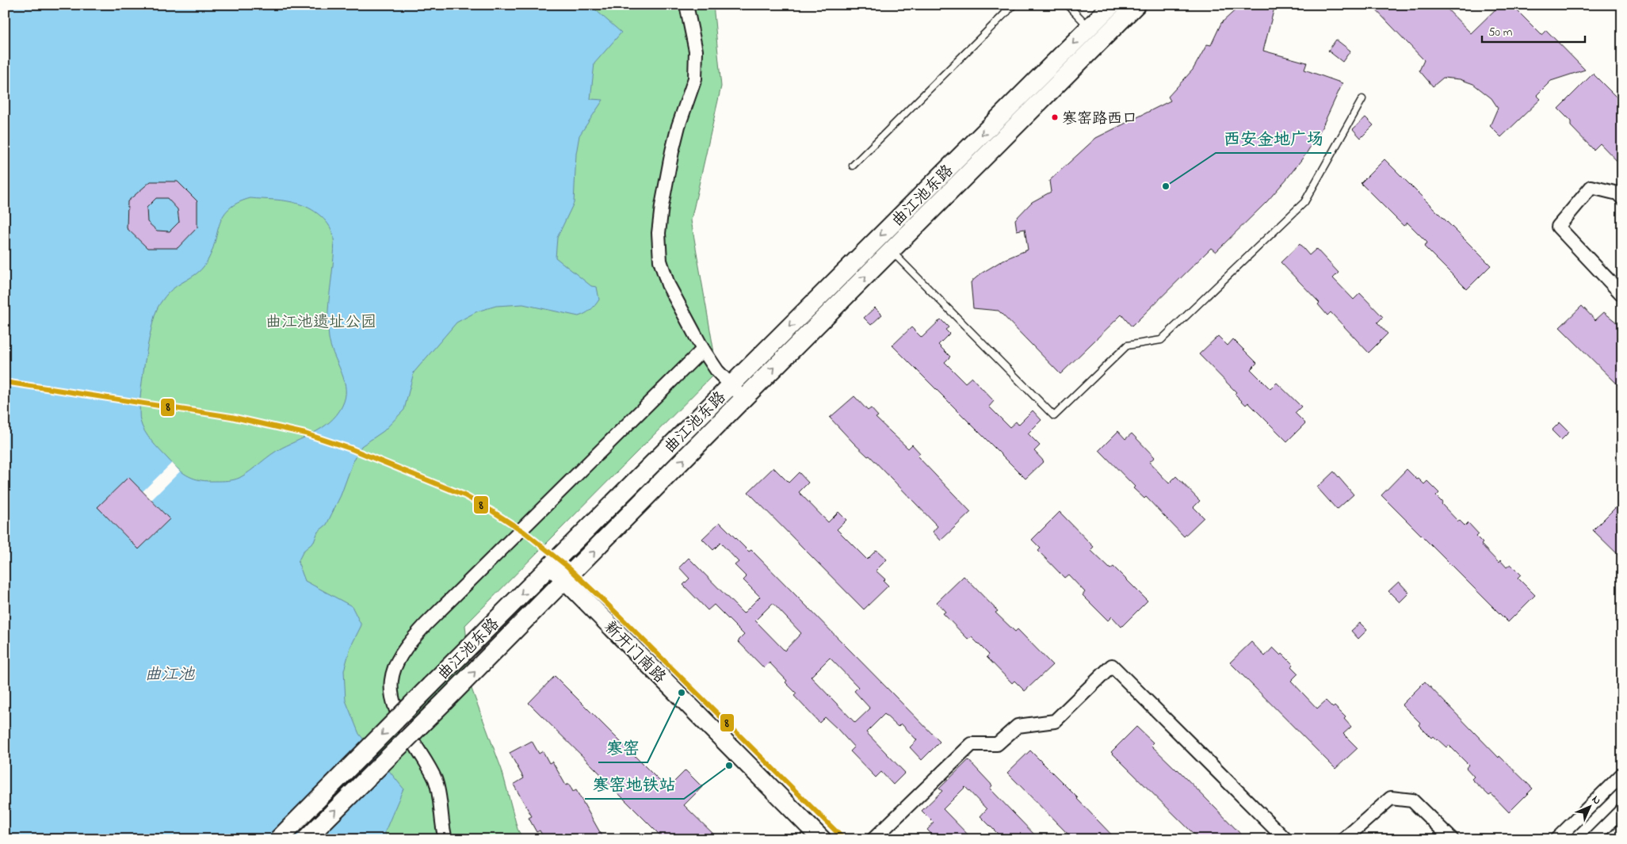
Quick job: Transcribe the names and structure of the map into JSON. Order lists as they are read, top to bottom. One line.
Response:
{"streets":{"main road":["曲江池东路","新开门南路"]},"crossings":[["曲江池东路","新开门南路"]],"water":["曲江池"],"parks":["曲江池遗址公园"],"places":["寒窑路西口","西安金地广场","寒窑","寒窑地铁站"],"lines":["transit line 8"],"scale_bar":"50 m","north":"top right"}
